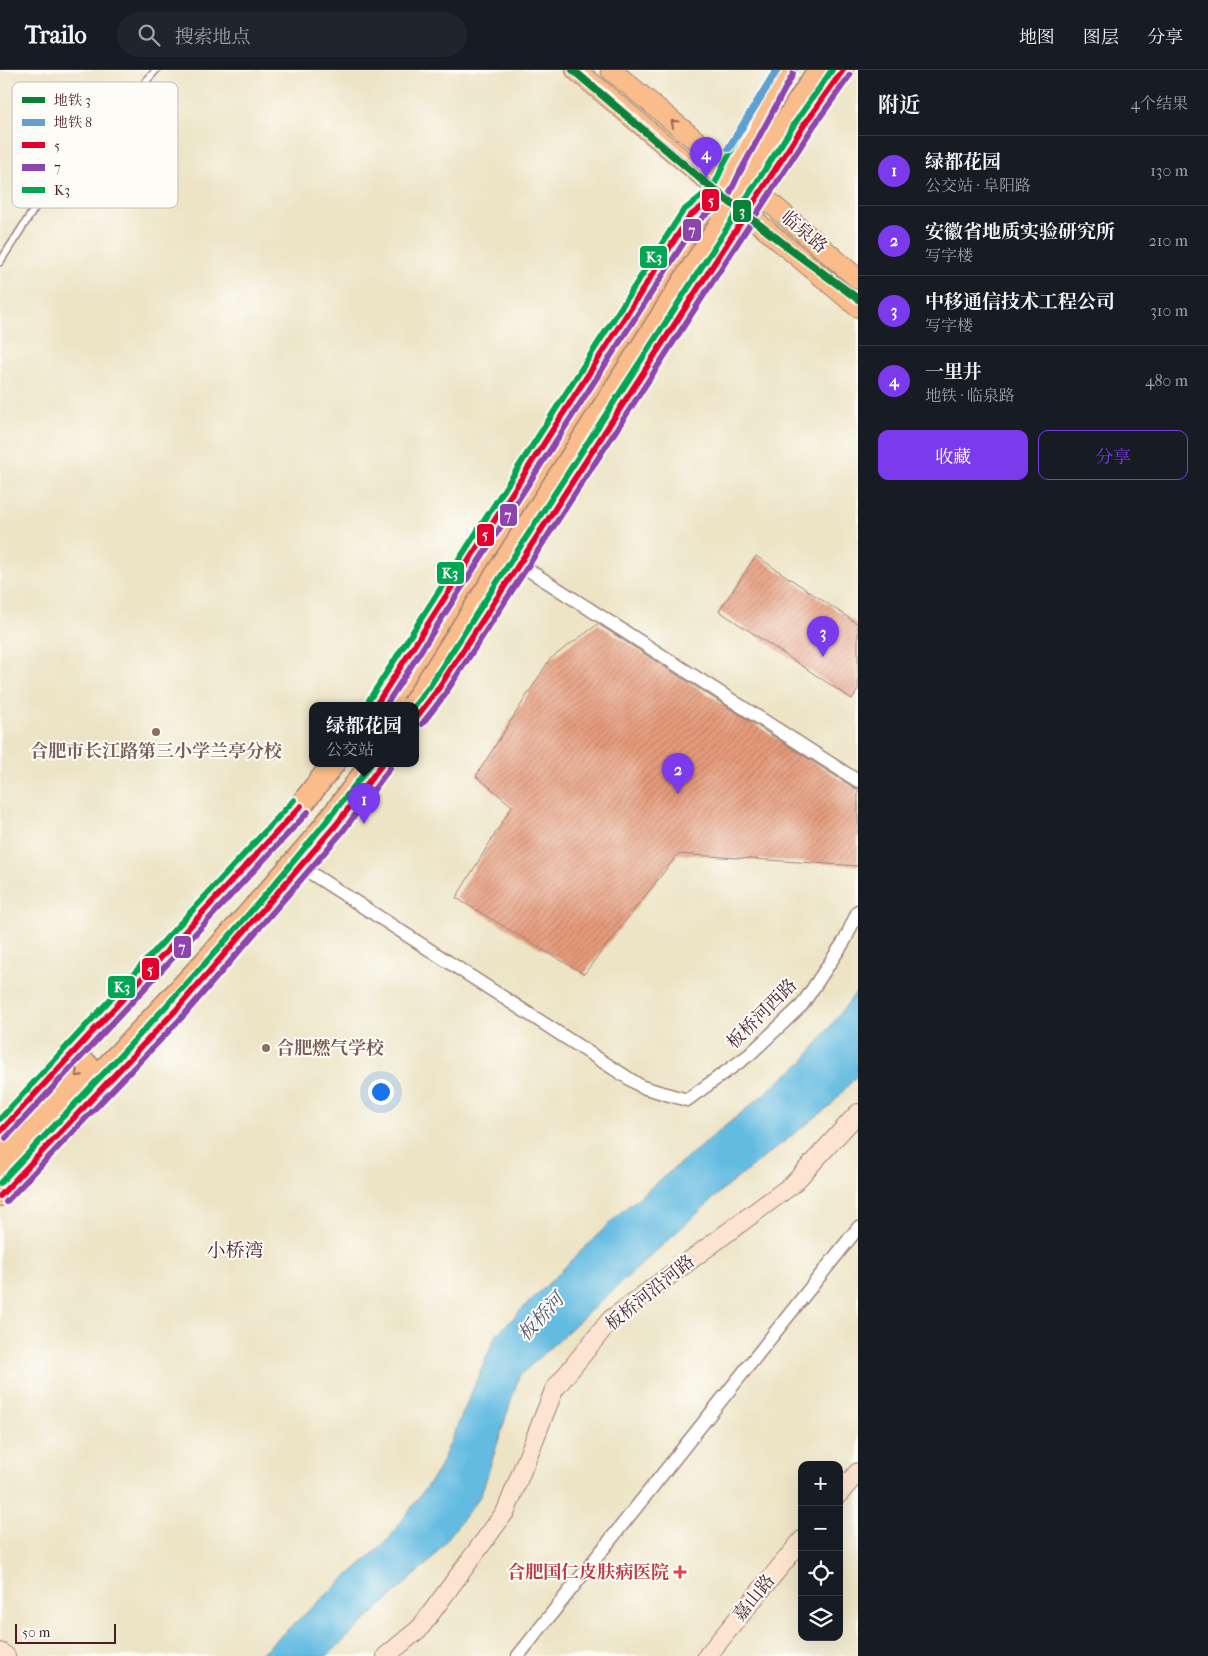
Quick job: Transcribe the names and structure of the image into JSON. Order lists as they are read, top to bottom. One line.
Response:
{"streets":{"main road":["临泉路"],"street":["板桥河西路","板桥河沿河路","嘉山路"]},"districts":["小桥湾"],"water":["板桥河"],"places":{"other":["合肥市长江路第三小学兰亭分校","合肥燃气学校"],"health":["合肥国仁皮肤病医院"]},"lines":["metro line 3","metro line 8","transit line 5","transit line K3","transit line 7"],"legend":["地铁 3","地铁 8","5","7","K3"],"scale_bar":"50 m","page":{"header":"Trailo","search":"搜索地点","nav":["地图","图层","分享"],"heading":["附近","4个结果"],"list":[{"mark":"1","name":"绿都花园","note":"公交站 · 阜阳路","value":"130 m"},{"mark":"2","name":"安徽省地质实验研究所","note":"写字楼","value":"210 m"},{"mark":"3","name":"中移通信技术工程公司","note":"写字楼","value":"310 m"},{"mark":"4","name":"一里井","note":"地铁 · 临泉路","value":"480 m"}],"pins":["4","3","2","1"],"buttons":["收藏","分享"],"popup":["绿都花园","公交站"],"map_buttons":["+","−"],"scale":"50 m"}}
